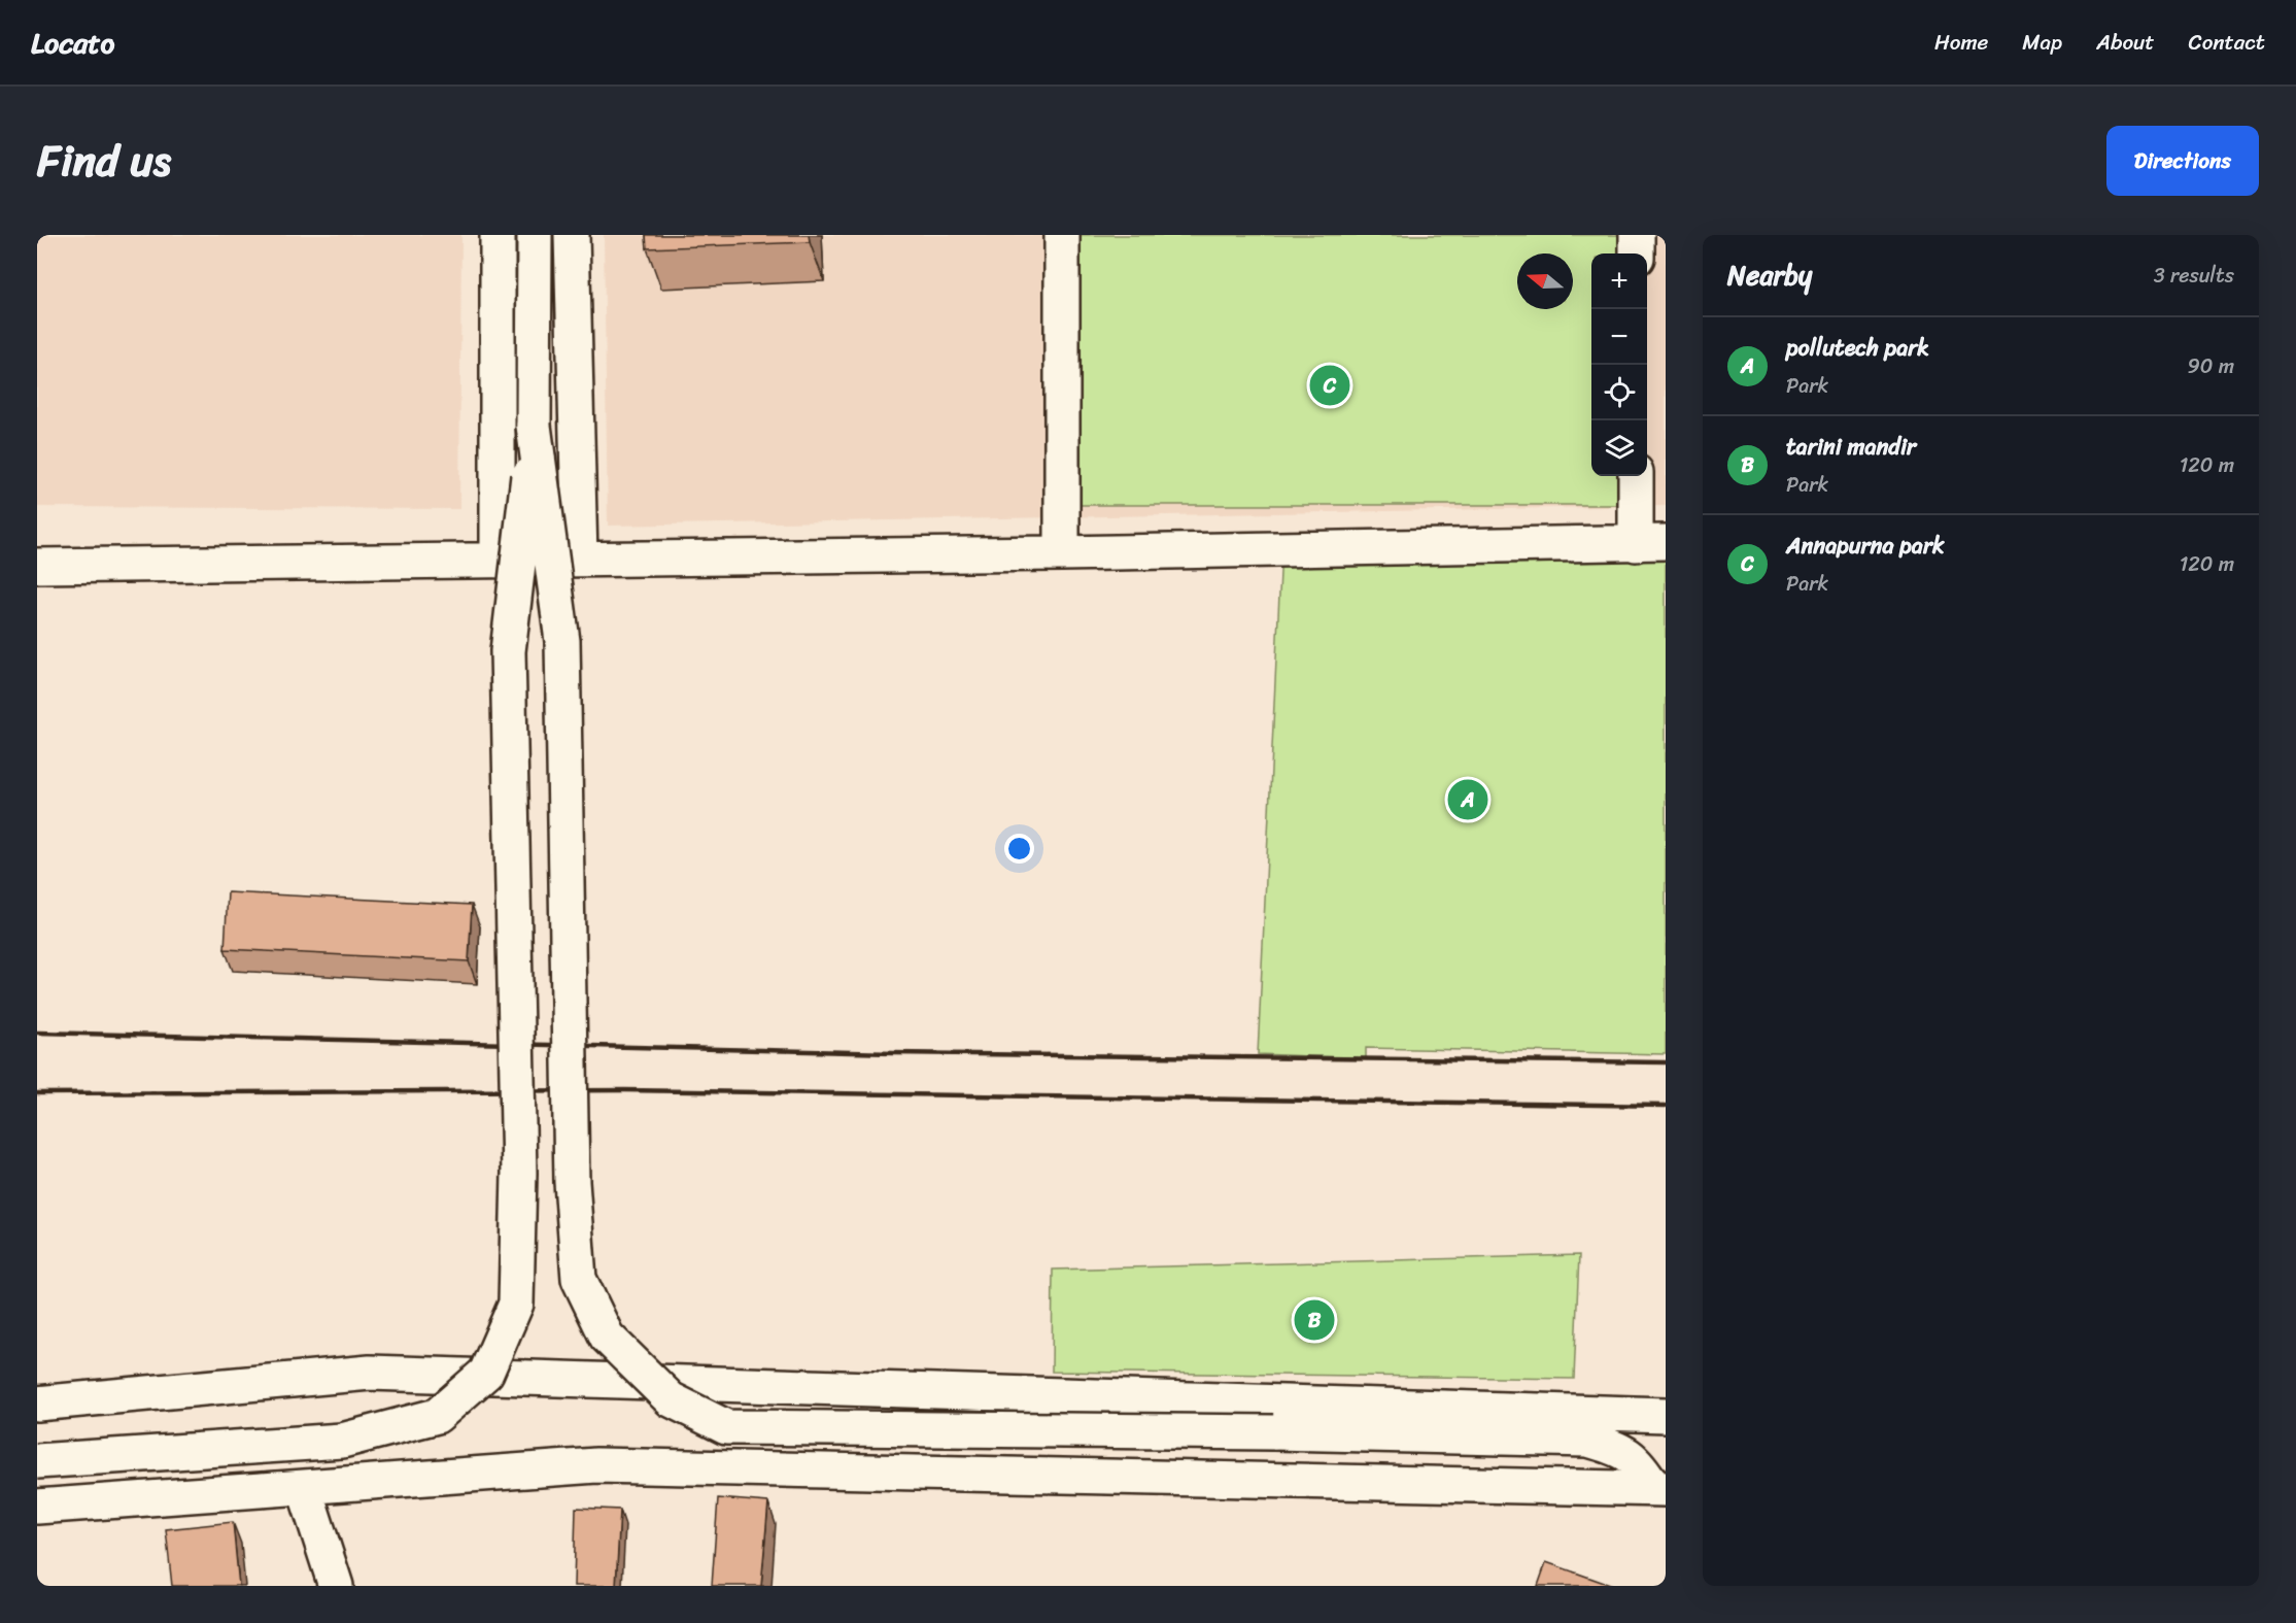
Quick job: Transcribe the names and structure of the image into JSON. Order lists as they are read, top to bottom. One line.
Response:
{"north":"left","page":{"header":"Locato","nav":["Home","Map","About","Contact"],"title":"Find us","buttons":"Directions","heading":["Nearby","3 results"],"map_buttons":["+","−"],"list":[{"mark":"A","name":"pollutech park","note":"Park","value":"90 m"},{"mark":"B","name":"tarini mandir","note":"Park","value":"120 m"},{"mark":"C","name":"Annapurna park","note":"Park","value":"120 m"}],"pins":["C","A","B"]}}
